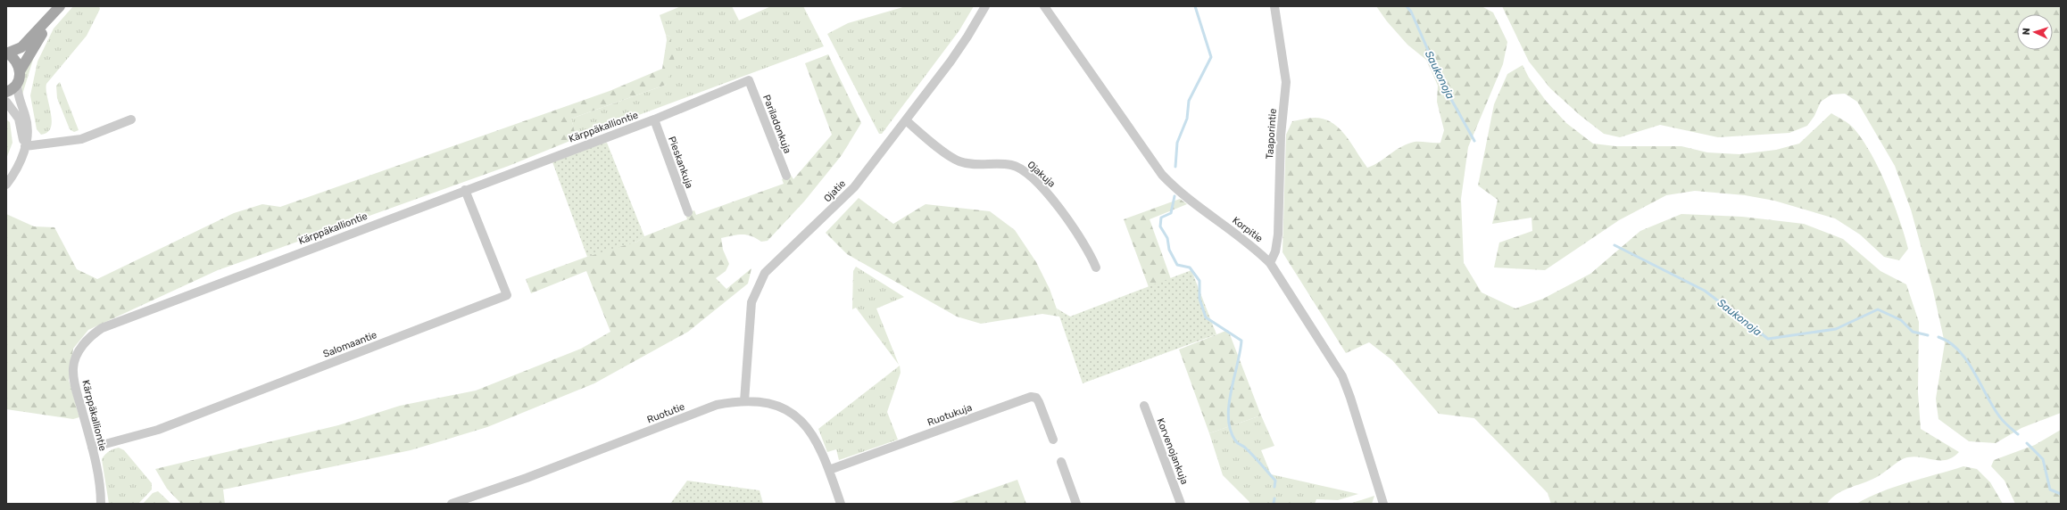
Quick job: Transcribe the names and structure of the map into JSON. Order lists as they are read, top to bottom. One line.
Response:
{"streets":{"street":["Pariladonkuja","Kärppäkalliontie","Taaporintie","Pieskankuja","Ojakuja","Ojatie","Korpitie","Salomaantie","Ruotutie","Ruotukuja","Korvenojankuja"]},"crossings":[["Pariladonkuja","Kärppäkalliontie"],["Kärppäkalliontie","Pieskankuja"],["Kärppäkalliontie","Salomaantie"],["Taaporintie","Korpitie"],["Ojakuja","Ojatie"],["Ojatie","Ruotutie"],["Ruotutie","Ruotukuja"]],"water":["Saukonoja"],"north":"left"}
